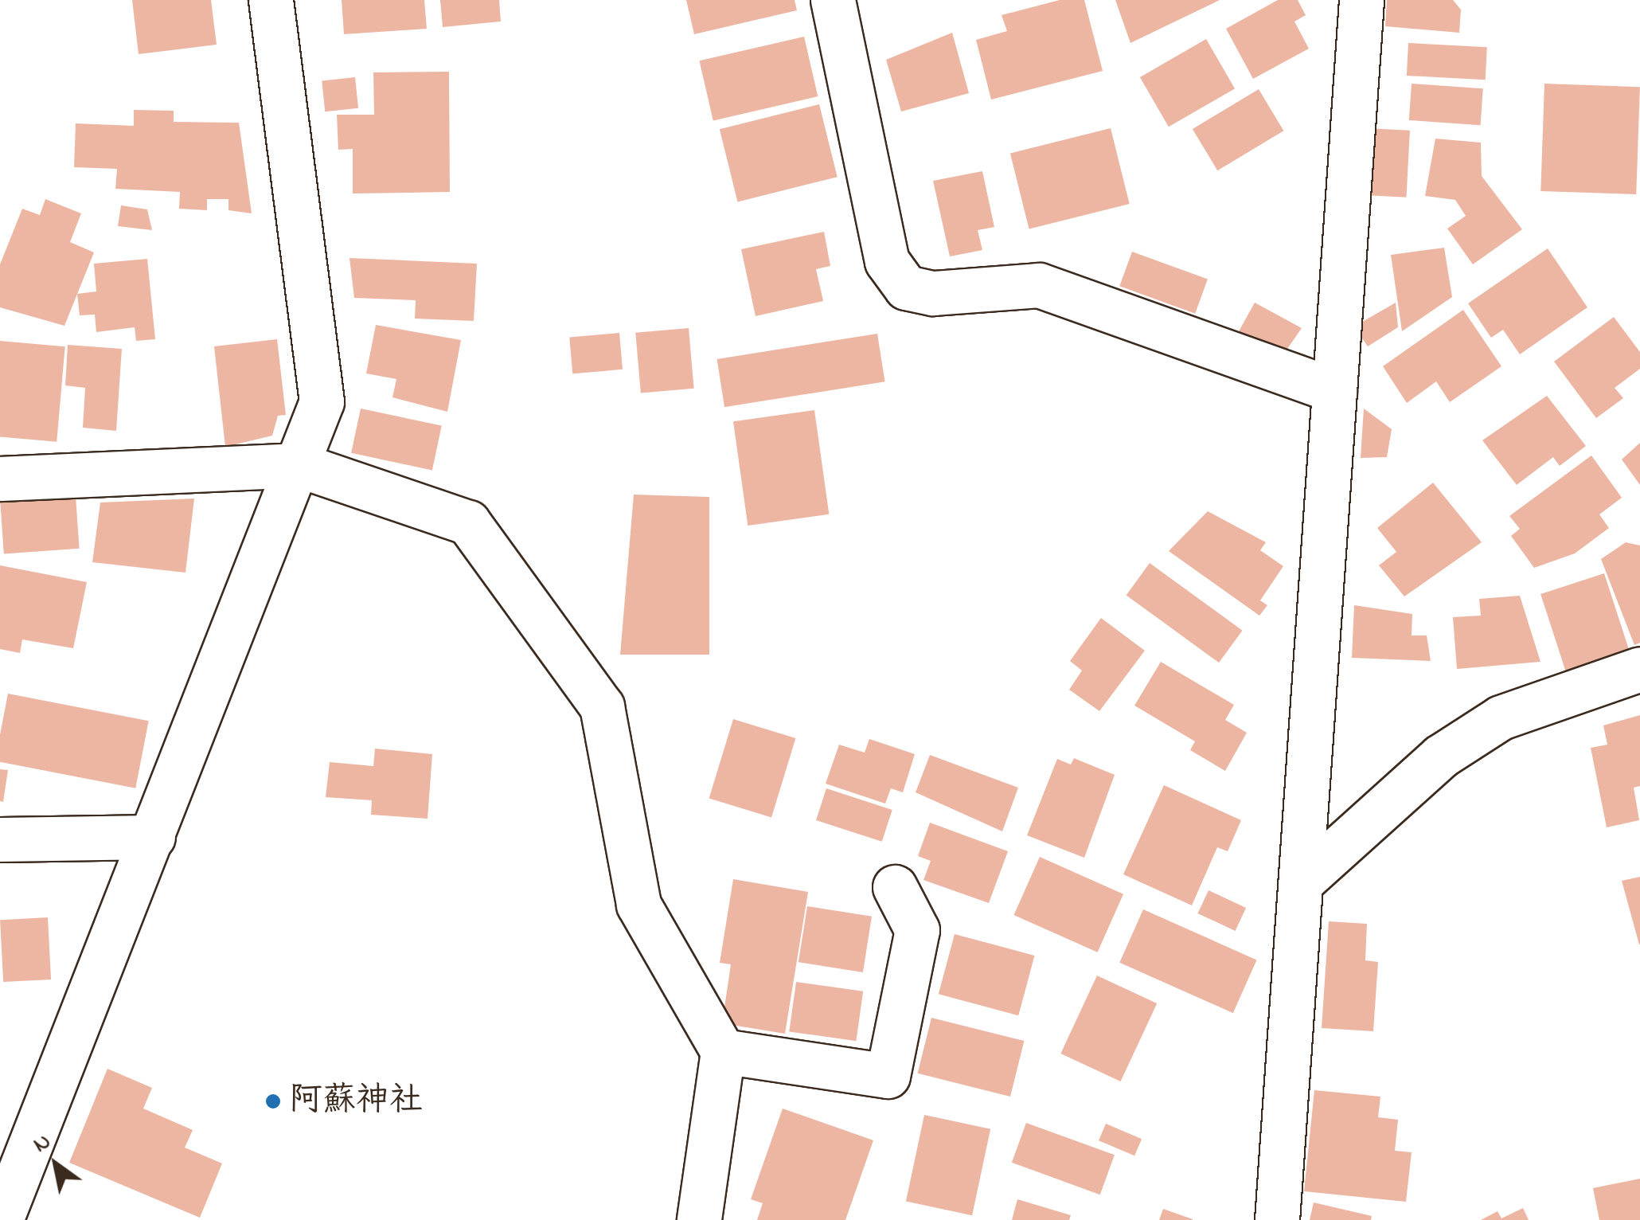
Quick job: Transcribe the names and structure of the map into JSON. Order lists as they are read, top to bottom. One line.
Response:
{"places":["阿蘇神社"],"north":"top left"}
